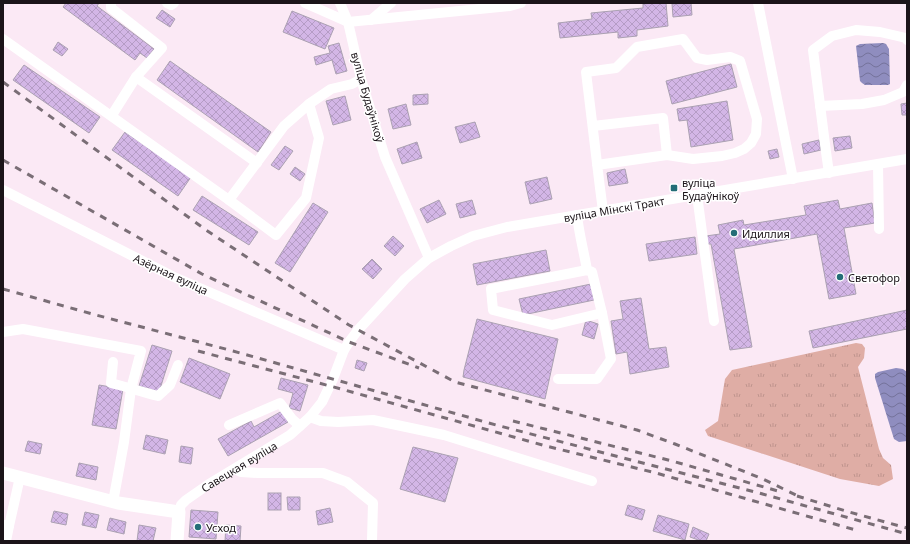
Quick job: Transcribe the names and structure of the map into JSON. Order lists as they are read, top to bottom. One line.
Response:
{"streets":{"street":["вуліца Будаўнікоў","вуліца Мінскі Тракт","Азёрная вуліца","Савецкая вуліца"]},"crossings":[["вуліца Будаўнікоў","вуліца Мінскі Тракт"],["вуліца Мінскі Тракт","Савецкая вуліца"],["Азёрная вуліца","Савецкая вуліца"]],"places":{"transit":["вуліца Будаўнікоў"],"other":["Идиллия","Светофор","Усход"]}}
